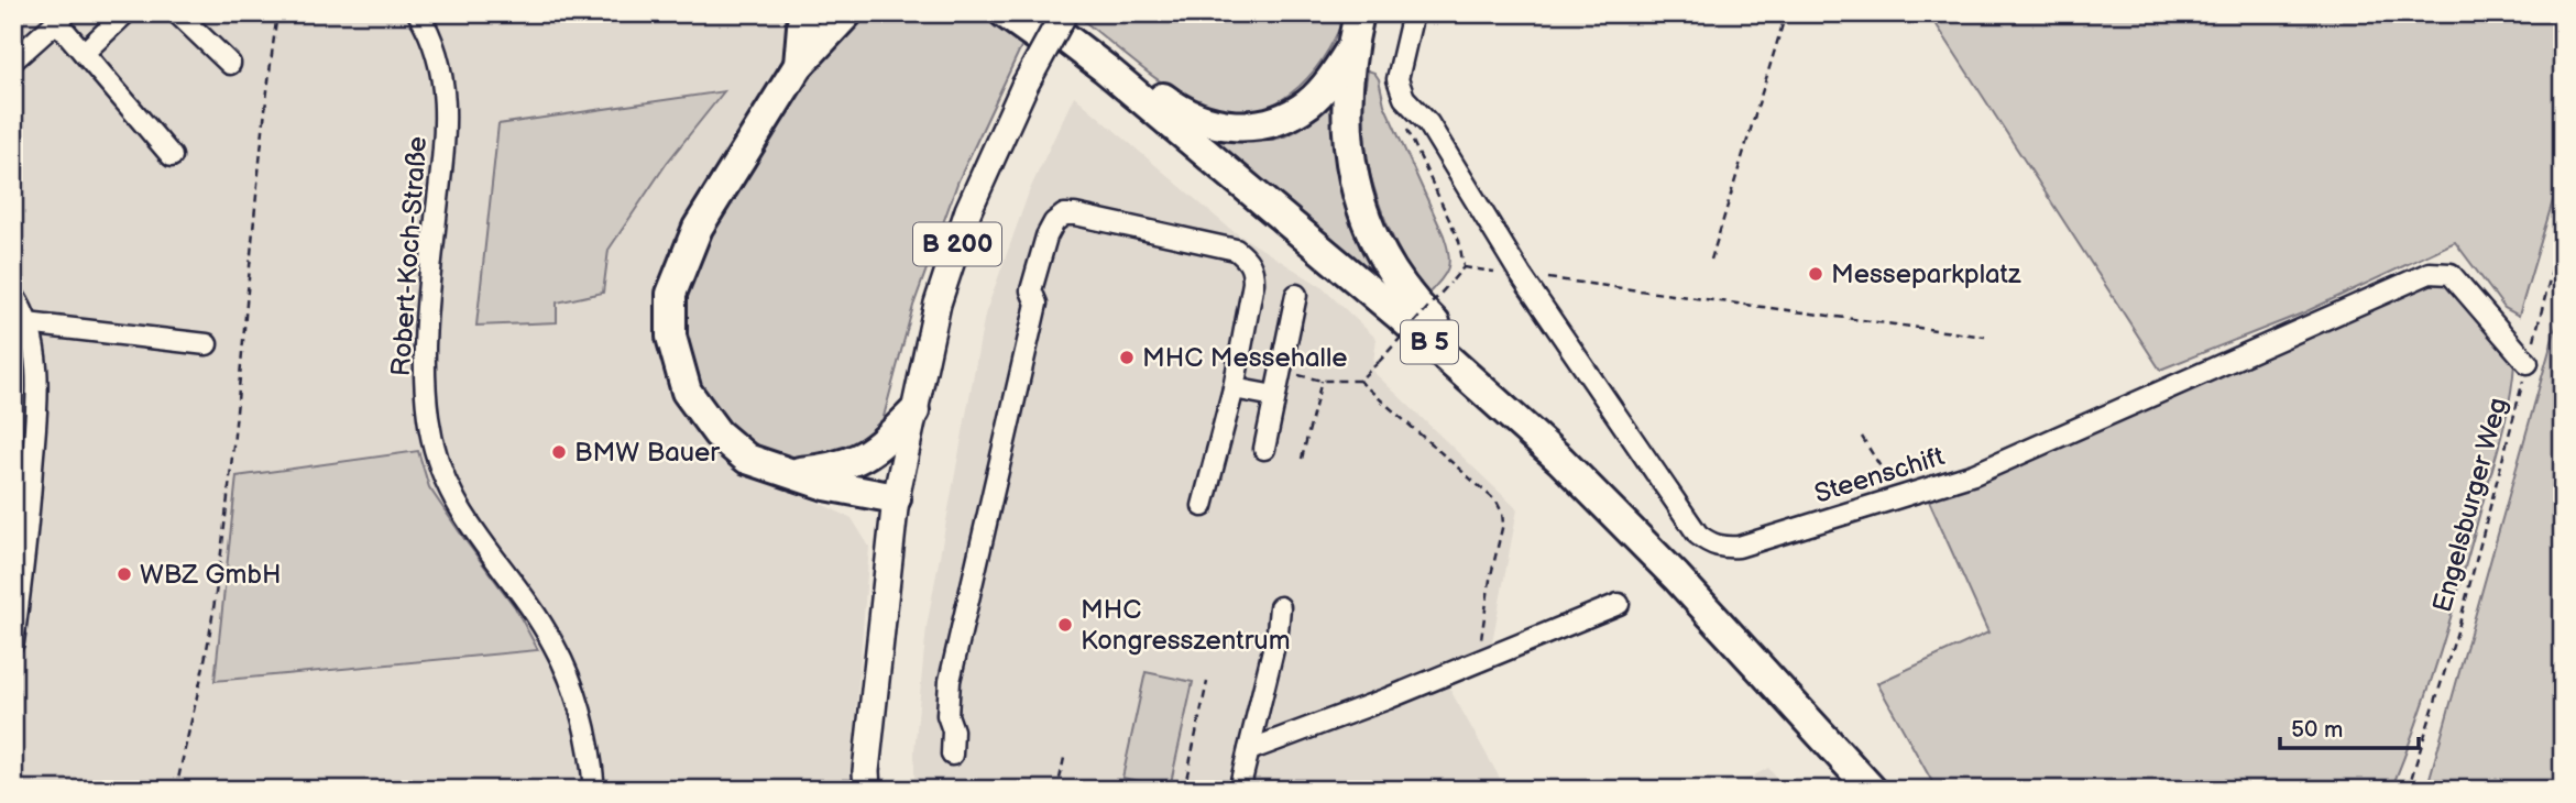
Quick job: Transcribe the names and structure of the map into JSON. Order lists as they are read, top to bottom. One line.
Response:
{"streets":{"highway":["B 5"],"main road":["B 200"],"street":["Robert-Koch-Straße","Steenschift"],"path":["Engelsburger Weg"]},"crossings":[["Steenschift","Engelsburger Weg"]],"places":["Messeparkplatz","MHC Messehalle","BMW Bauer","WBZ GmbH","MHC Kongresszentrum"],"scale_bar":"50 m"}
